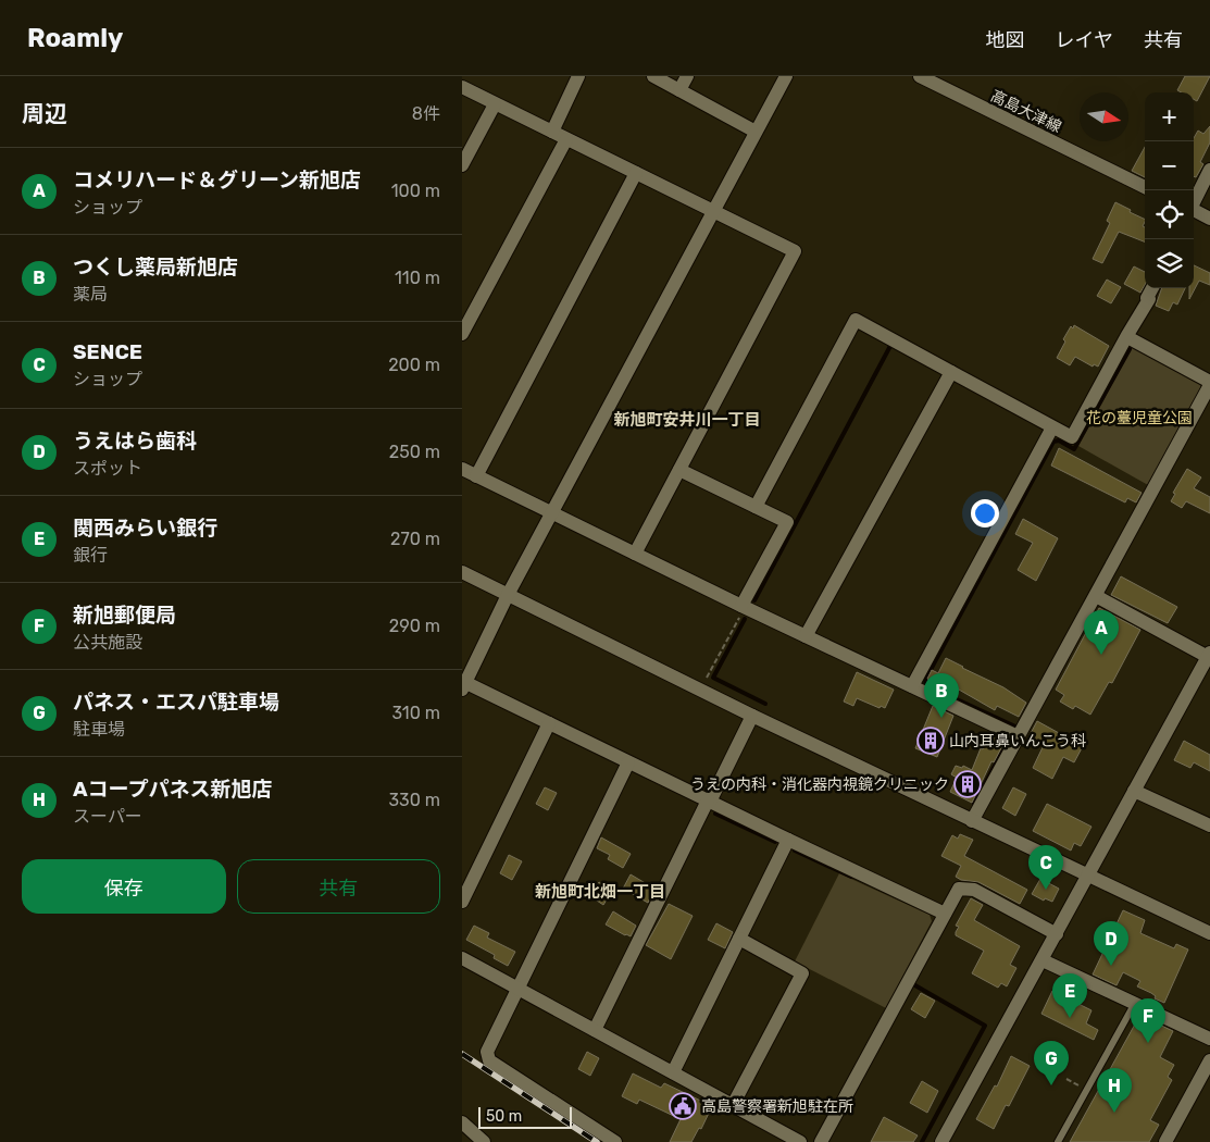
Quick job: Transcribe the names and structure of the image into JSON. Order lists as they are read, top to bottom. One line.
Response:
{"streets":{"street":["高島大津線"]},"districts":["新旭町安井川一丁目","新旭町北畑一丁目"],"parks":["花の薹児童公園"],"places":{"building":["山内耳鼻いんこう科","うえの内科・消化器内視鏡クリニック"],"public building":["高島警察署新旭駐在所"]},"scale_bar":"50 m","north":"right","page":{"header":"Roamly","nav":["地図","レイヤ","共有"],"heading":["周辺","8件"],"map_buttons":["+","−"],"list":[{"mark":"A","name":"コメリハード＆グリーン新旭店","note":"ショップ","value":"100 m"},{"mark":"B","name":"つくし薬局新旭店","note":"薬局","value":"110 m"},{"mark":"C","name":"SENCE","note":"ショップ","value":"200 m"},{"mark":"D","name":"うえはら歯科","note":"スポット","value":"250 m"},{"mark":"E","name":"関西みらい銀行","note":"銀行","value":"270 m"},{"mark":"F","name":"新旭郵便局","note":"公共施設","value":"290 m"},{"mark":"G","name":"パネス・エスパ駐車場","note":"駐車場","value":"310 m"},{"mark":"H","name":"Aコープパネス新旭店","note":"スーパー","value":"330 m"}],"pins":["A","B","C","D","E","F","G","H"],"buttons":["保存","共有"],"scale":"50 m"}}
